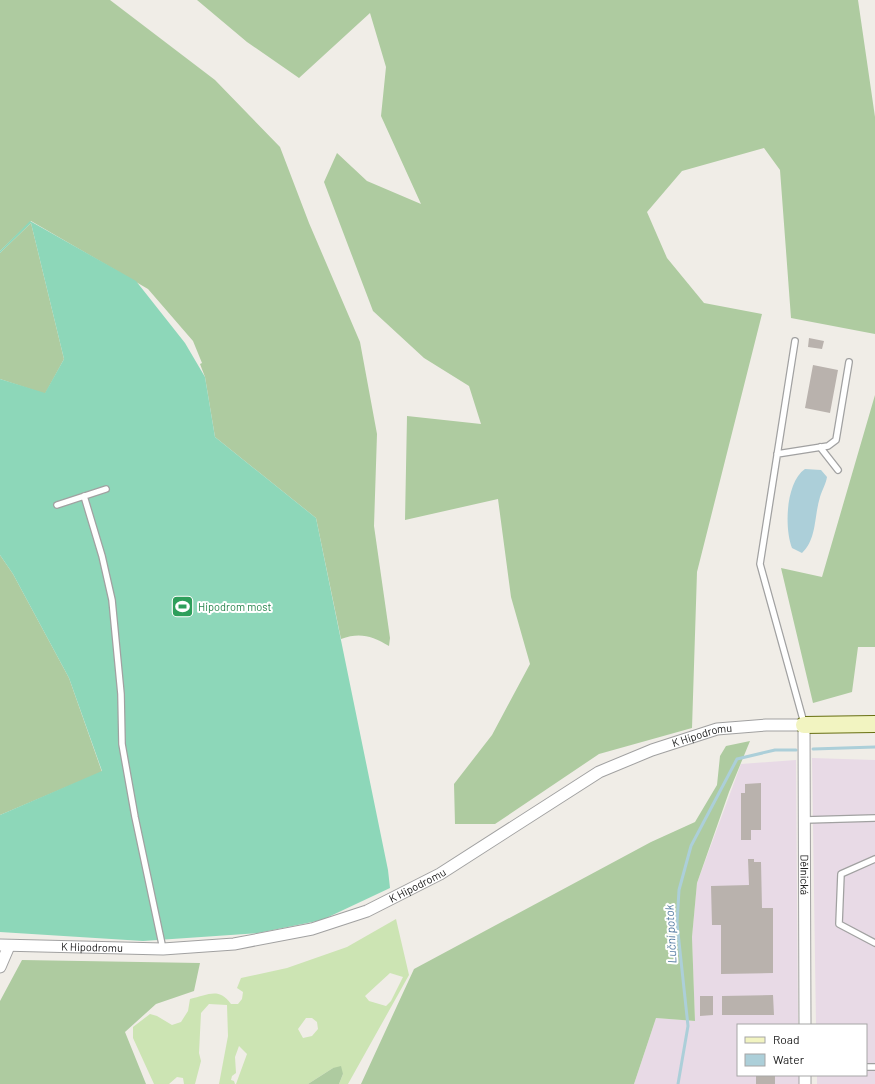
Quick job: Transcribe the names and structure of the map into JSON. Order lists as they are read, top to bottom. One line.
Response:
{"streets":{"street":["K Hipodromu","Dělnická"]},"crossings":[["K Hipodromu","Dělnická"]],"water":["Luční potok"],"places":{"sports":["Hipodrom most"]},"legend":["Road","Water"]}
